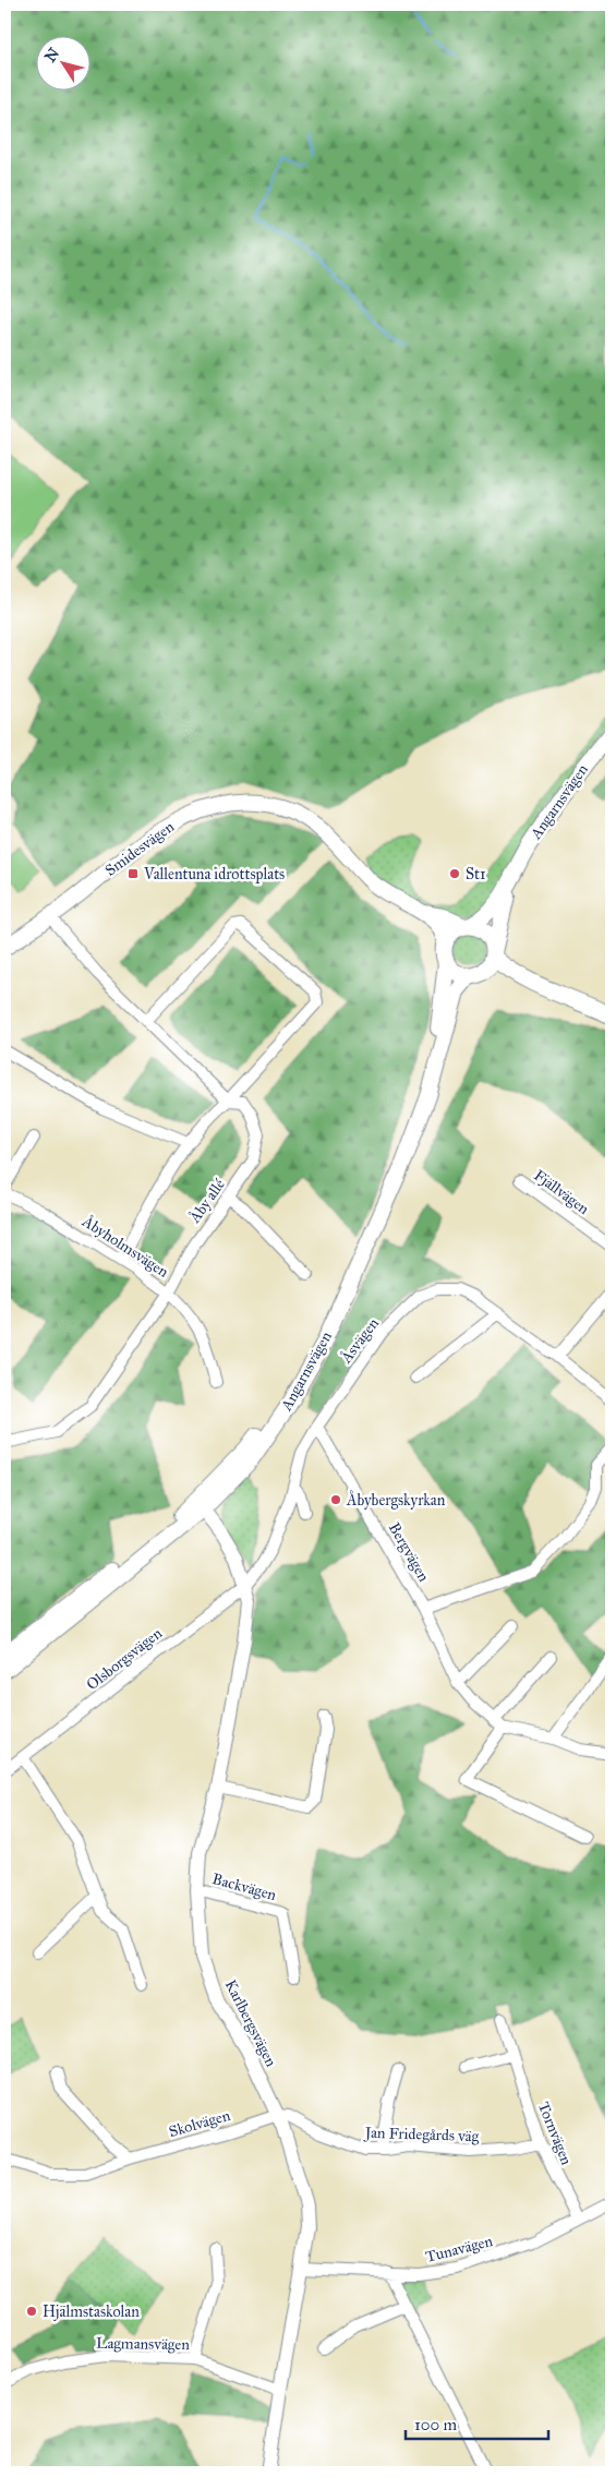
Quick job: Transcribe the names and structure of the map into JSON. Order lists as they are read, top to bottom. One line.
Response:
{"streets":{"main road":["Angarnsvägen","Smidesvägen"],"street":["Fjällvägen","Åby allé","Åbyholmsvägen","Åsvägen","Bergvägen","Olsborgsvägen","Backvägen","Karlbergsvägen","Skolvägen","Tornvägen","Jan Fridegårds väg","Tunavägen","Lagmansvägen"]},"crossings":[["Angarnsvägen","Smidesvägen"],["Angarnsvägen","Karlbergsvägen"],["Åby allé","Åbyholmsvägen"],["Åsvägen","Bergvägen"],["Åsvägen","Olsborgsvägen"],["Åsvägen","Karlbergsvägen"],["Olsborgsvägen","Karlbergsvägen"],["Backvägen","Karlbergsvägen"],["Karlbergsvägen","Skolvägen"],["Karlbergsvägen","Jan Fridegårds väg"],["Karlbergsvägen","Tunavägen"],["Karlbergsvägen","Lagmansvägen"],["Skolvägen","Jan Fridegårds väg"],["Tornvägen","Jan Fridegårds väg"],["Tornvägen","Tunavägen"]],"places":{"transit":["Vallentuna idrottsplats"],"other":["St1","Åbybergskyrkan","Hjälmstaskolan"]},"scale_bar":"100 m","north":"top left"}
